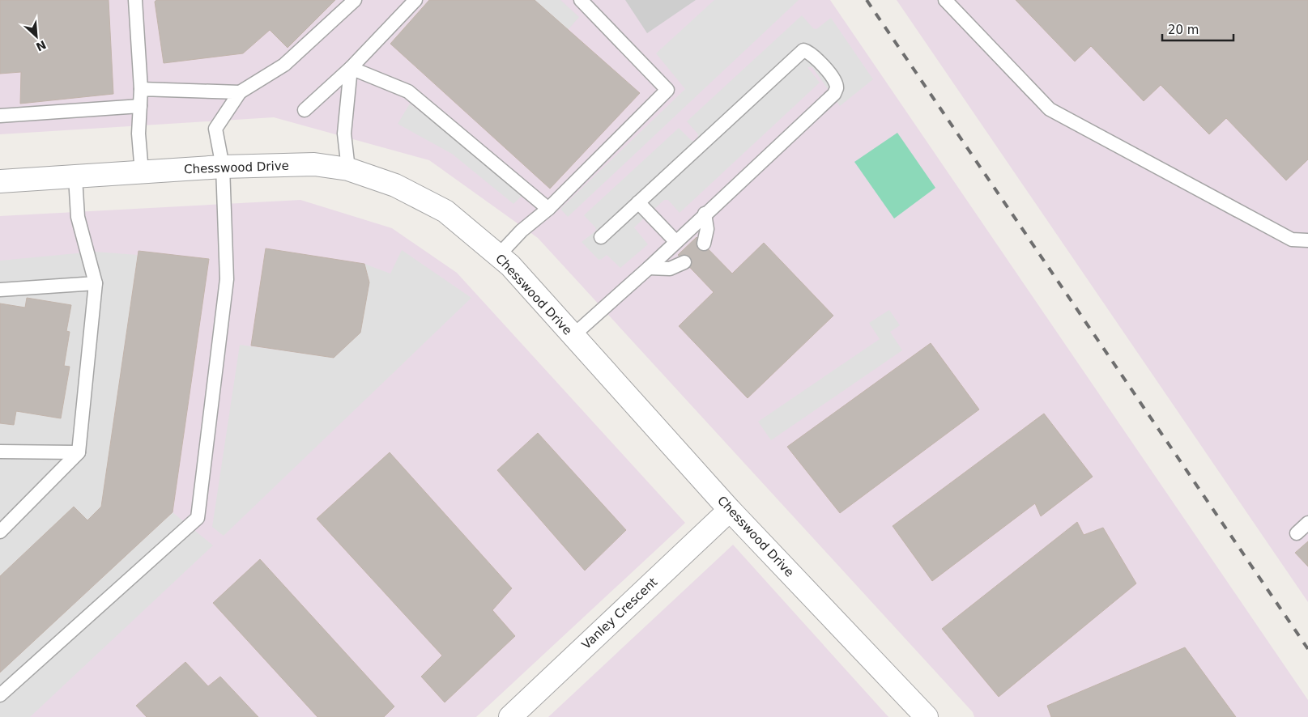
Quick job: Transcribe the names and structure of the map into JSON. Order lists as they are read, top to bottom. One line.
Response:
{"streets":{"street":["Chesswood Drive","Vanley Crescent"]},"crossings":[["Chesswood Drive","Vanley Crescent"]],"scale_bar":"20 m","north":"bottom right"}
